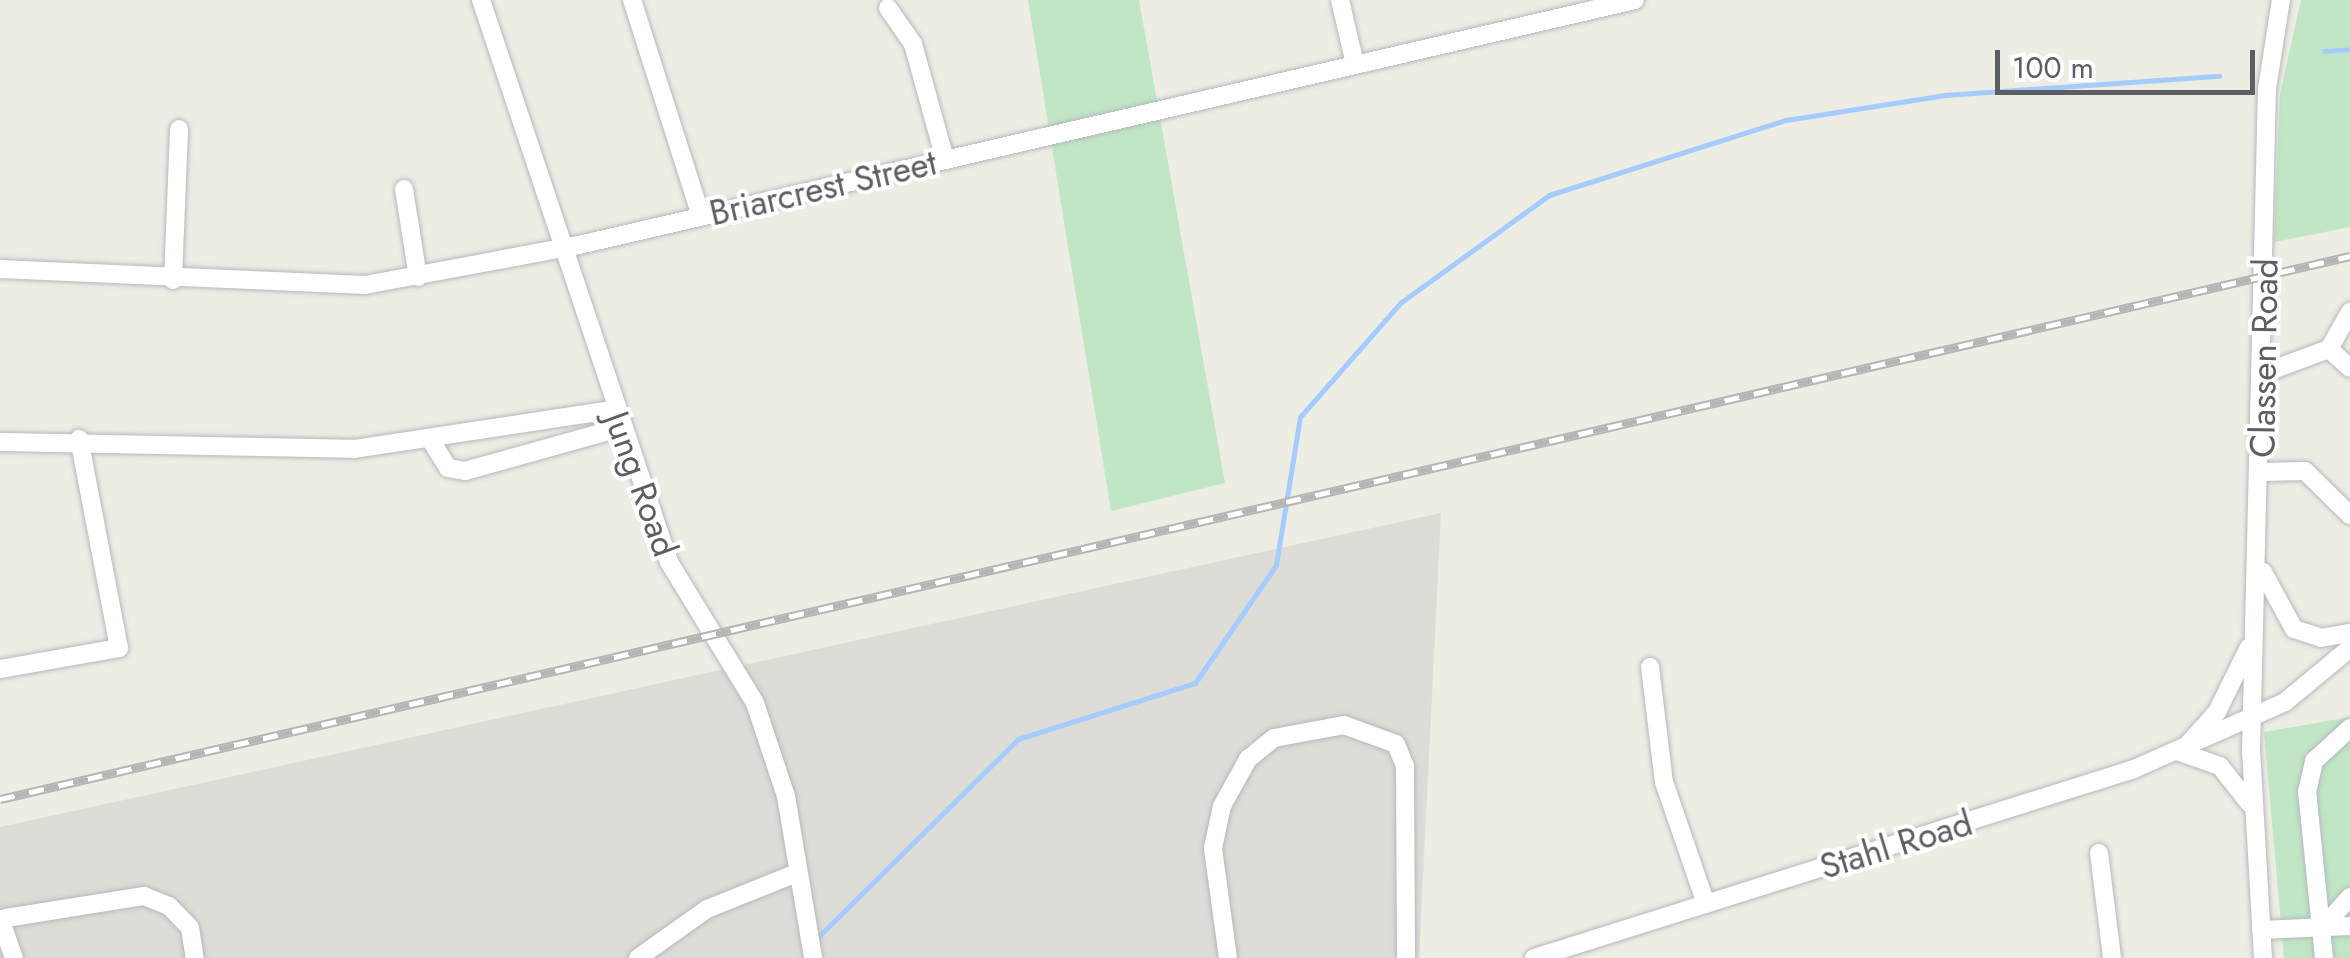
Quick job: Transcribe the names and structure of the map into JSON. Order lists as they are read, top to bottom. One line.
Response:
{"streets":{"street":["Briarcrest Street","Classen Road","Jung Road","Stahl Road"]},"crossings":[["Briarcrest Street","Jung Road"],["Classen Road","Stahl Road"]],"scale_bar":"100 m"}
